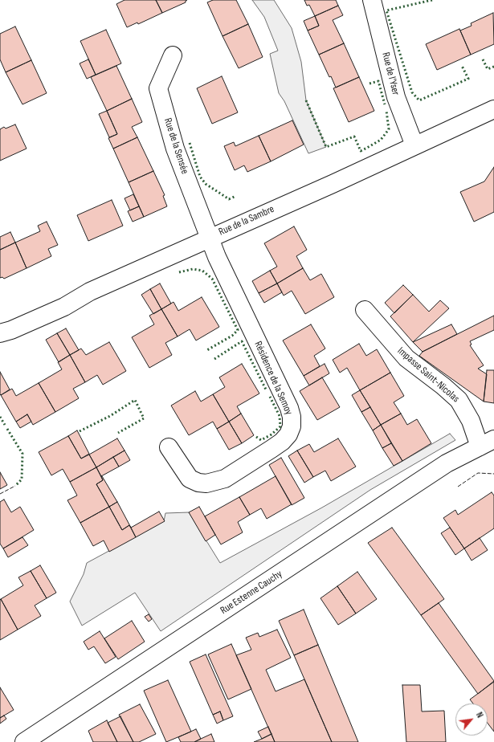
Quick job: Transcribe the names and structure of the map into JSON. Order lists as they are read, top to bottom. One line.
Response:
{"streets":{"street":["Rue de l'Yser","Rue de la Sensée","Rue de la Sambre","Impasse Saint-Nicolas","Résidence de la Semoy","Rue Estenne Cauchy"]},"crossings":[["Rue de l'Yser","Rue de la Sambre"],["Rue de la Sensée","Rue de la Sambre"],["Rue de la Sensée","Résidence de la Semoy"],["Rue de la Sambre","Résidence de la Semoy"],["Impasse Saint-Nicolas","Rue Estenne Cauchy"]],"north":"top right"}
